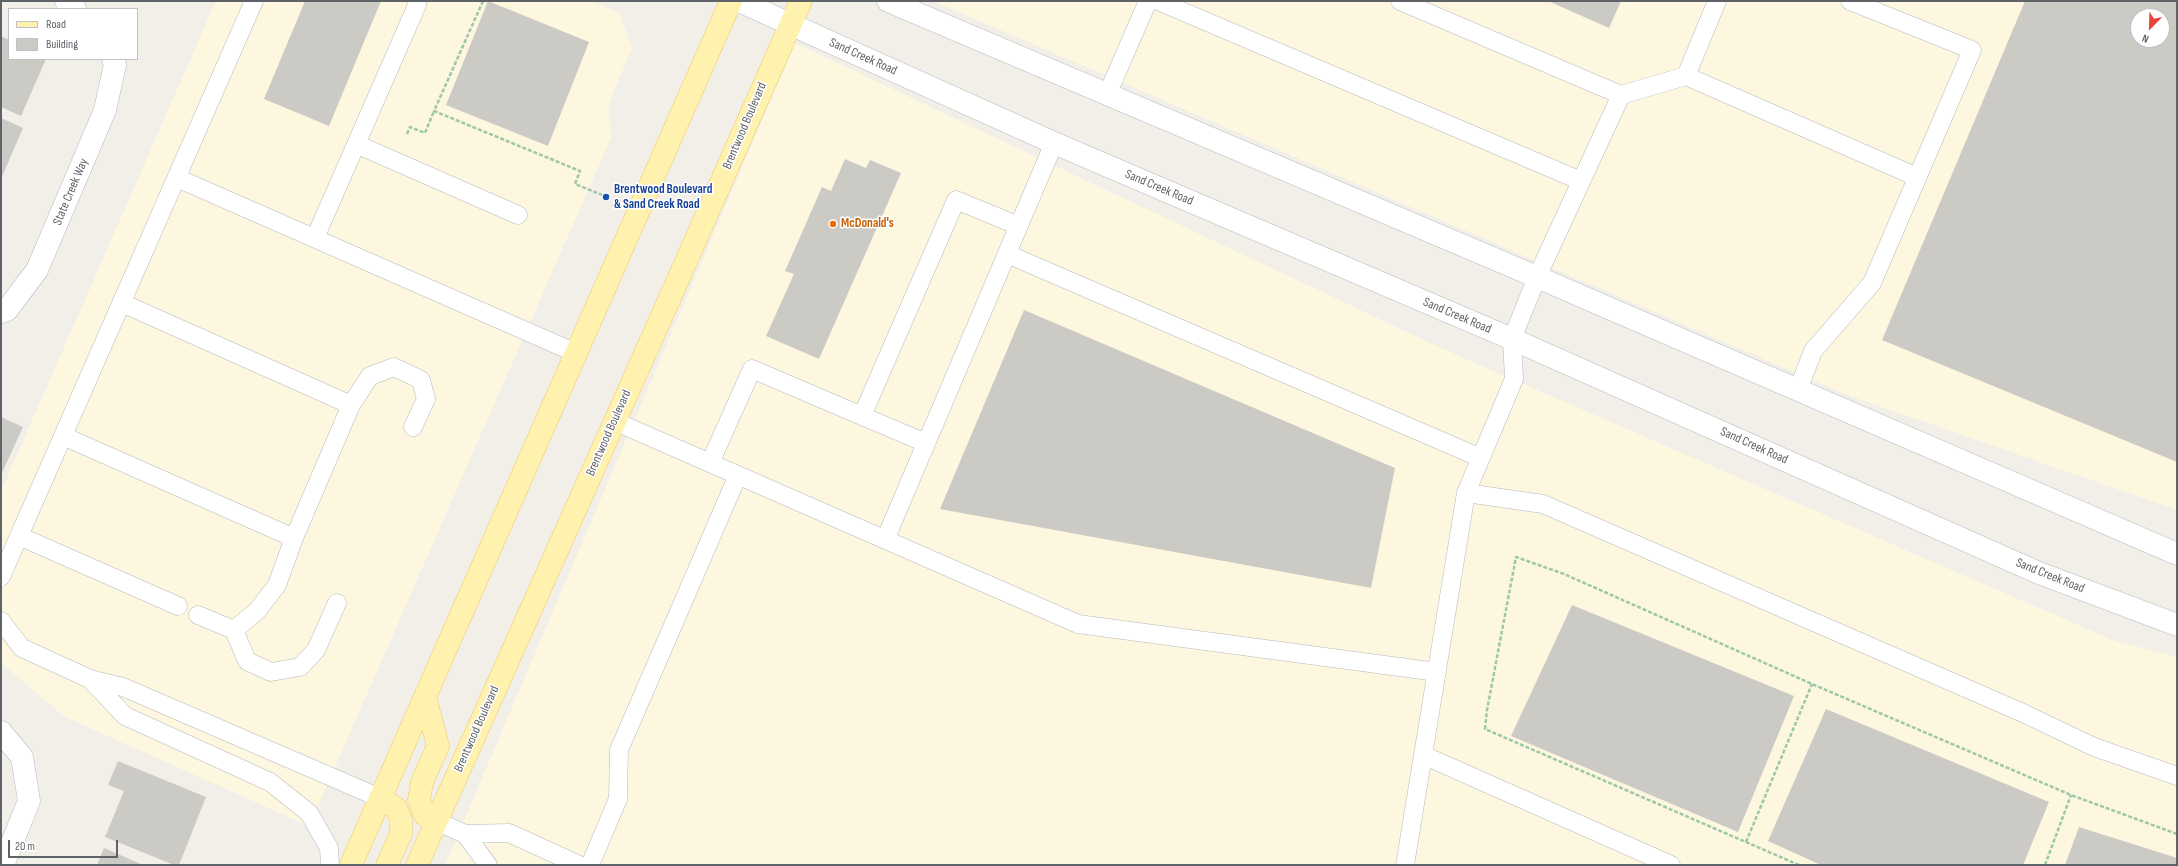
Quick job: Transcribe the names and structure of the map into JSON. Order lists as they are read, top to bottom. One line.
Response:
{"streets":{"main road":["Sand Creek Road","Brentwood Boulevard","State Creek Way"]},"crossings":[["Sand Creek Road","Brentwood Boulevard"]],"places":["Brentwood Boulevard & Sand Creek Road","McDonald's"],"legend":["Road","Building"],"scale_bar":"20 m","north":"bottom left"}
